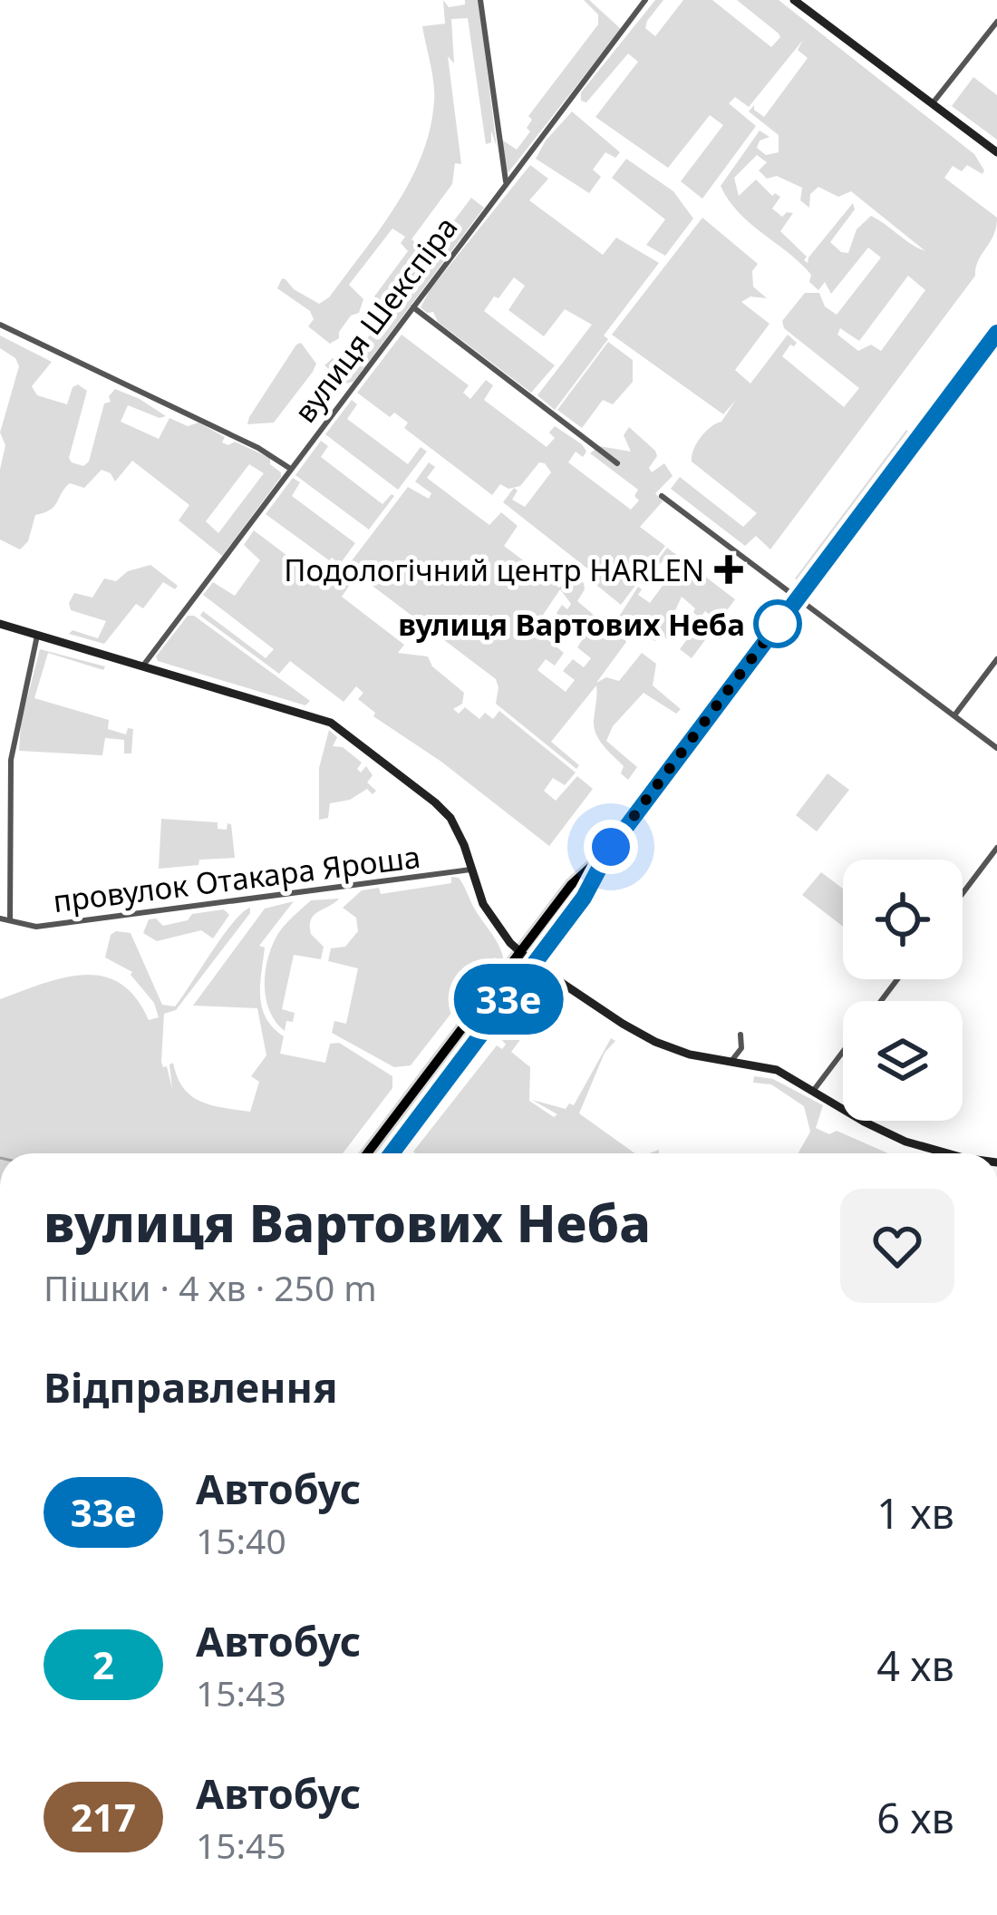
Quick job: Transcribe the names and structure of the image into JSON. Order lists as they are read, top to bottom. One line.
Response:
{"streets":{"street":["вулиця Шекспіра","провулок Отакара Яроша"]},"places":{"health":["Подологічний центр HARLEN"],"other":["вулиця Вартових Неба"]},"lines":["bus line 33е"],"page":{"on_map":"33е","heading":[["вулиця Вартових Неба","Пішки · 4 хв · 250 m"],"Відправлення"],"list":[{"mark":"33е","name":"Автобус","note":"15:40","value":"1 хв"},{"mark":"2","name":"Автобус","note":"15:43","value":"4 хв"},{"mark":"217","name":"Автобус","note":"15:45","value":"6 хв"}]}}
